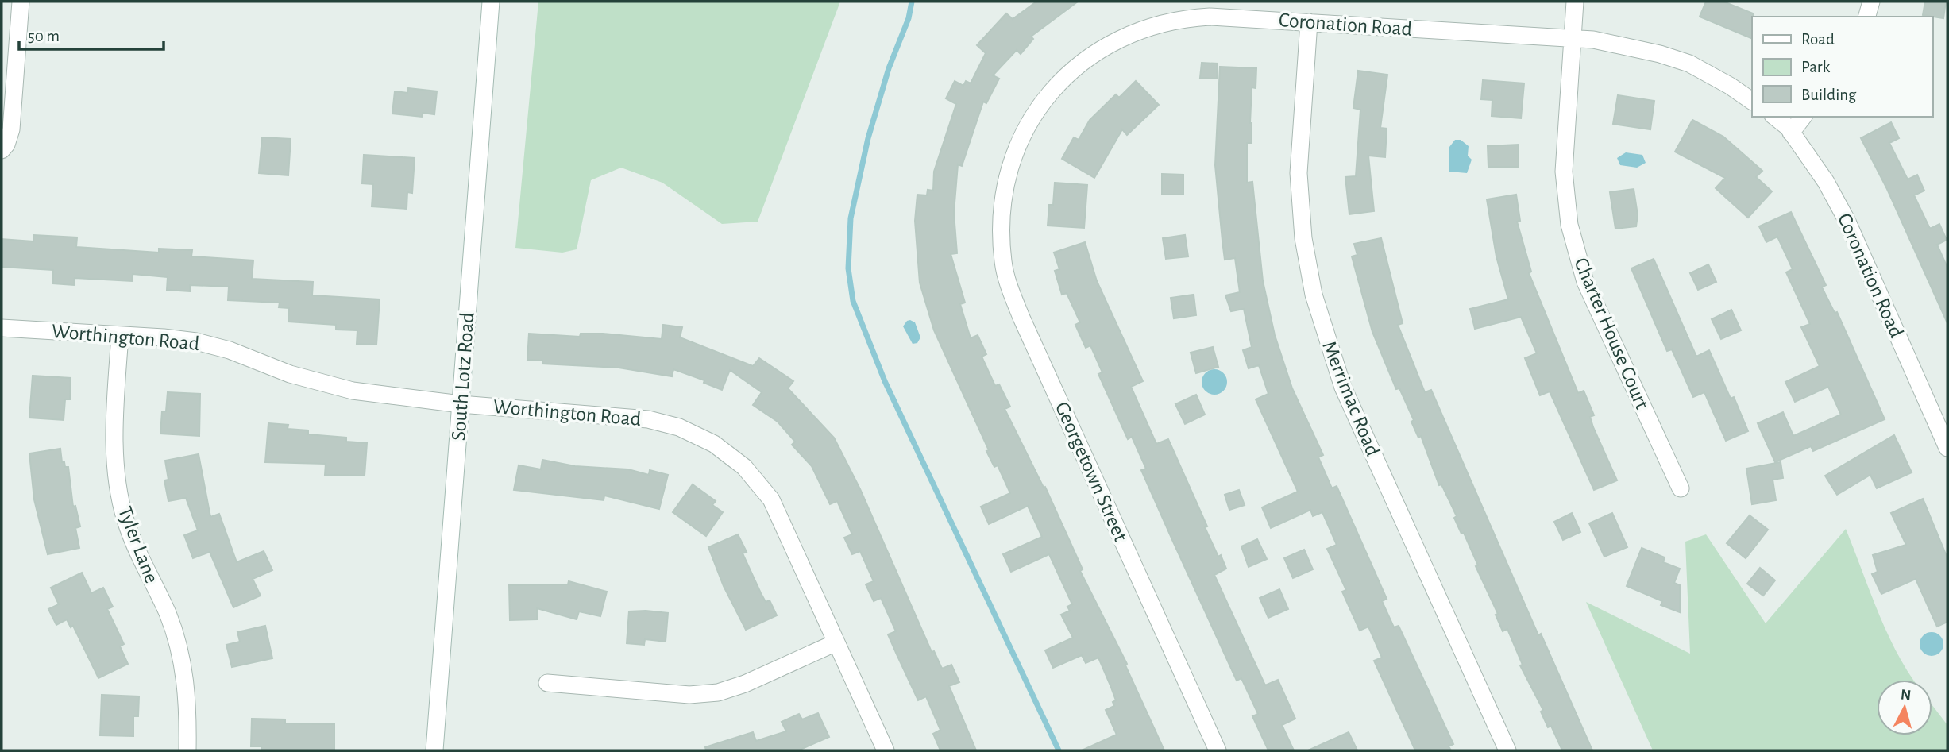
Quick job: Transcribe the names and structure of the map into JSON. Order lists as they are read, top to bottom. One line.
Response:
{"streets":{"street":["Coronation Road","Charter House Court","Worthington Road","South Lotz Road","Merrimac Road","Georgetown Street","Tyler Lane"]},"crossings":[["Coronation Road","Charter House Court"],["Coronation Road","Merrimac Road"],["Coronation Road","Georgetown Street"],["Worthington Road","South Lotz Road"],["Worthington Road","Tyler Lane"]],"legend":["Road","Park","Building"],"scale_bar":"50 m","north":"top"}
